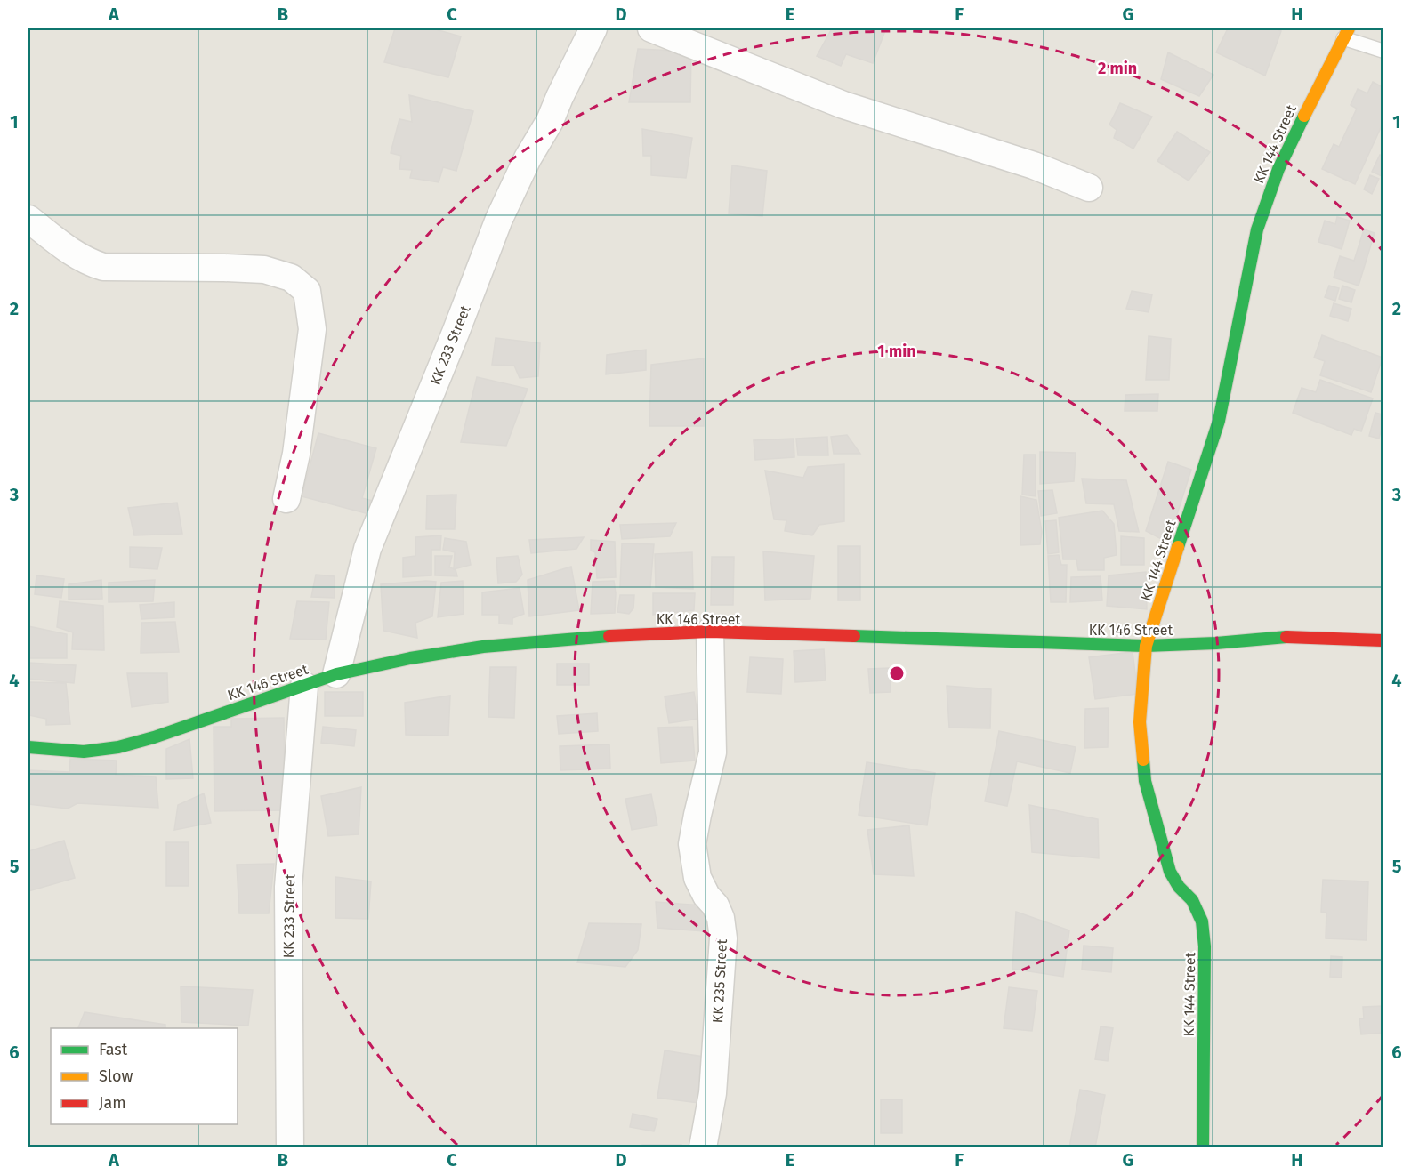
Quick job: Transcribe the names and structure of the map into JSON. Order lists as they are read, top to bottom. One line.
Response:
{"streets":{"street":["KK 144 Street","KK 233 Street","KK 146 Street","KK 235 Street"]},"crossings":[["KK 144 Street","KK 146 Street"],["KK 233 Street","KK 146 Street"],["KK 146 Street","KK 235 Street"]],"legend":["Fast","Slow","Jam"],"grid":{"columns":["A","B","C","D","E","F","G","H"],"rows":["1","2","3","4","5","6"]},"rings":["2 min","1 min"]}
